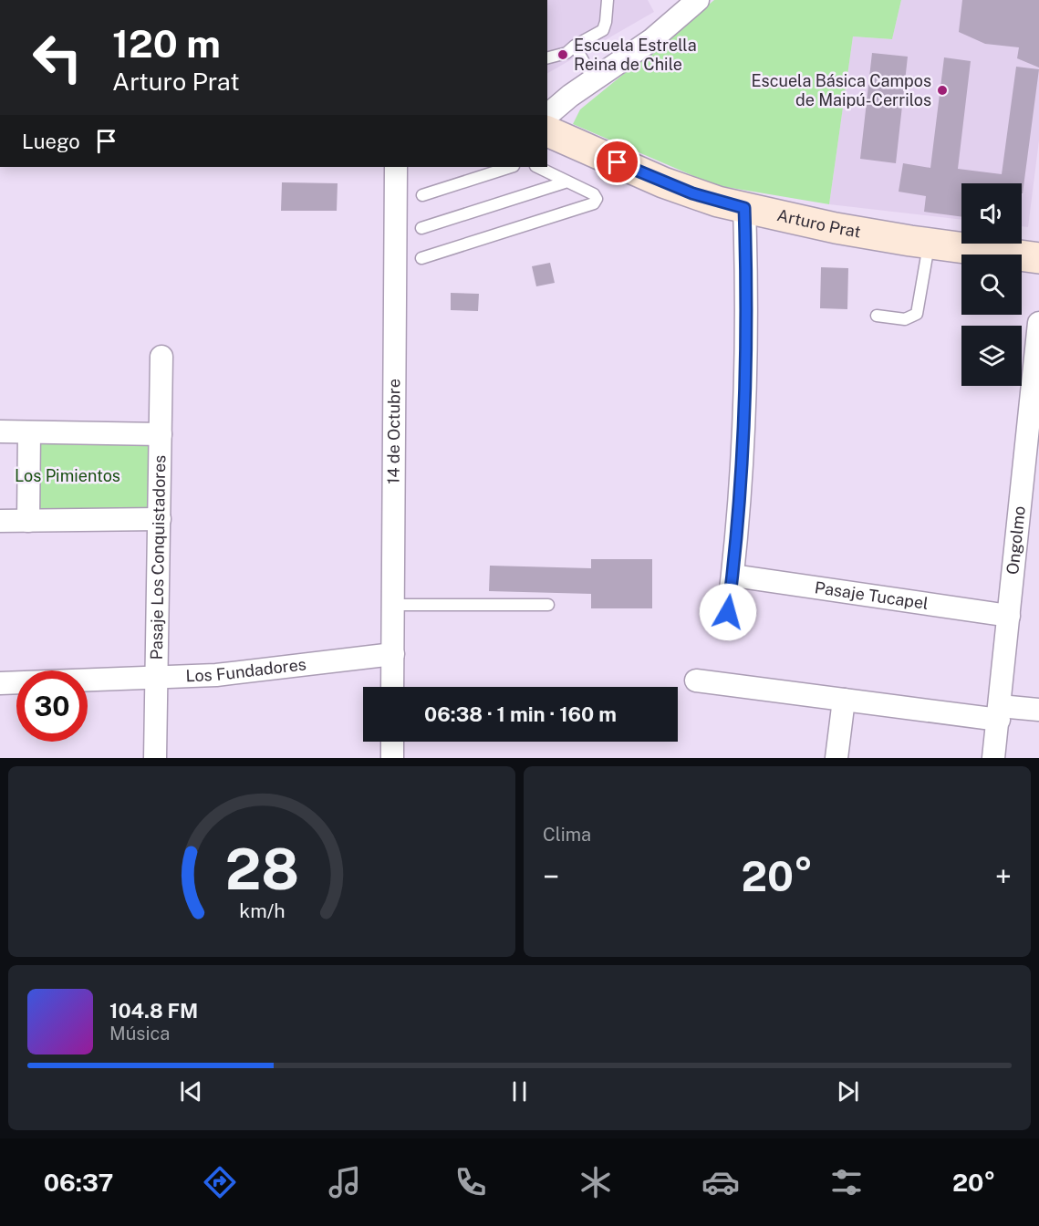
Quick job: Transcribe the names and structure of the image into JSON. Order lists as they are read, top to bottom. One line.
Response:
{"streets":{"street":["Arturo Prat","14 de Octubre","Ongolmo","Pasaje Los Conquistadores","Pasaje Tucapel","Los Fundadores"]},"crossings":[["14 de Octubre","Los Fundadores"],["Ongolmo","Pasaje Tucapel"],["Pasaje Los Conquistadores","Los Fundadores"]],"parks":["Los Pimientos"],"places":["Escuela Estrella Reina de Chile","Escuela Básica Campos de Maipú-Cerrilos"],"page":{"turn":["120 m","Arturo Prat"],"then":"Luego","limit":"30","trip":"06:38 · 1 min · 160 m","tile":"Clima","heat":["−","20°","+"],"song":["104.8 FM","Música"],"tabs":["06:37","20°"],"gauge":["28","km/h"]}}
